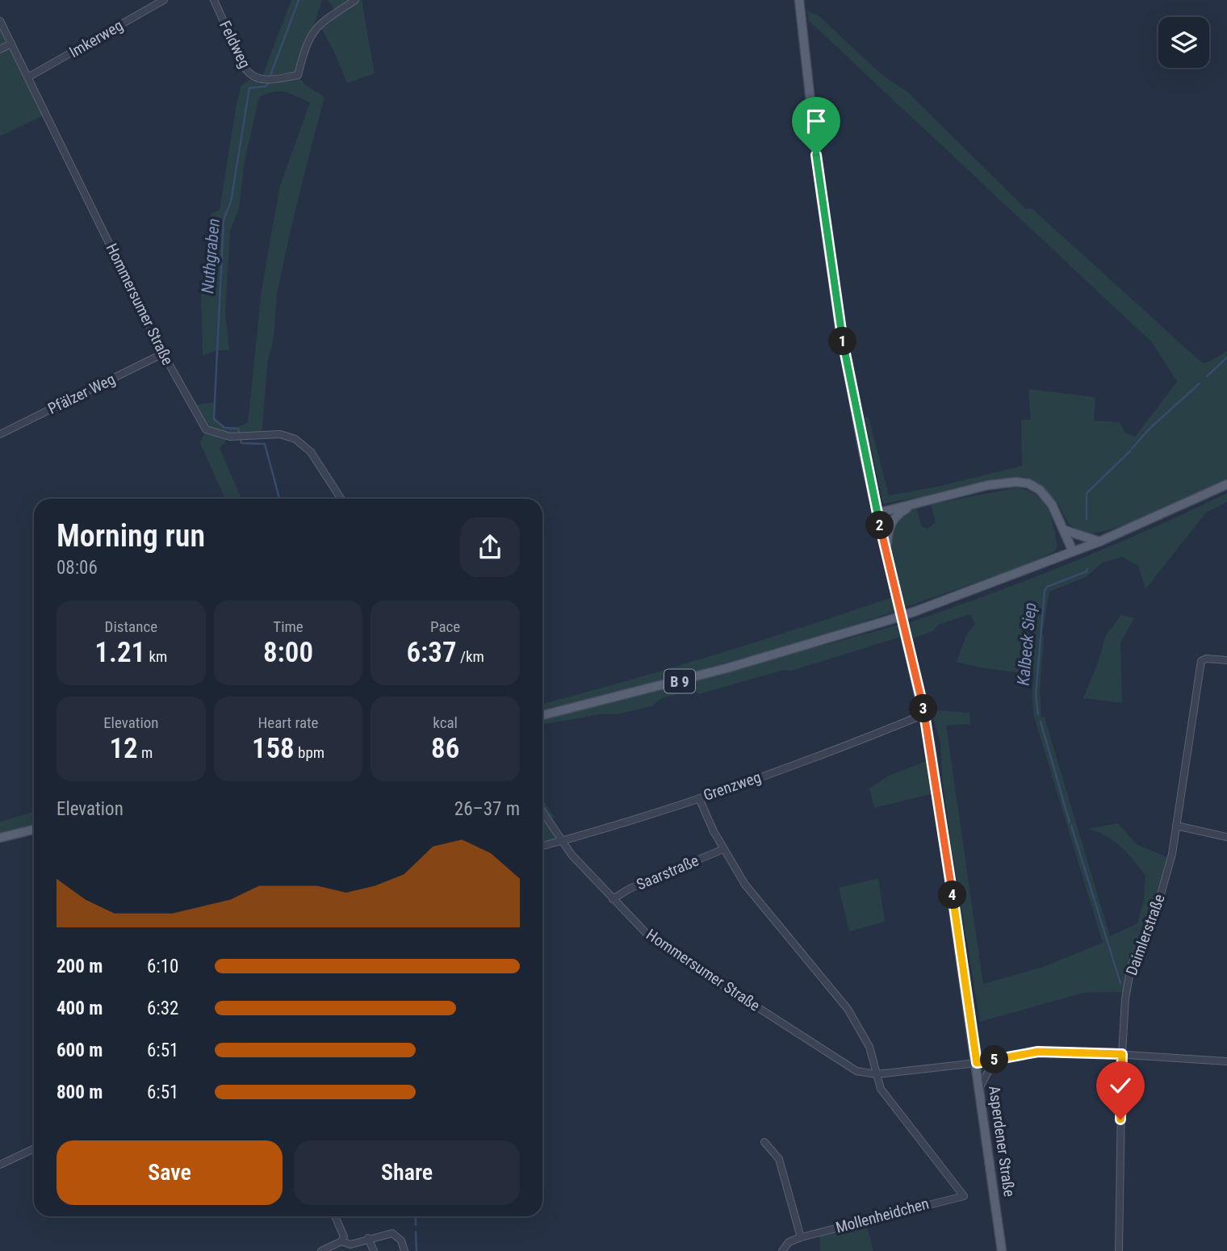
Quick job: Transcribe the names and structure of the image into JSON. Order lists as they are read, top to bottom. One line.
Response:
{"streets":{"main road":["B 9","Asperdener Straße"],"street":["Imkerweg","Feldweg","Hommersumer Straße","Pfälzer Weg","Grenzweg","Saarstraße","Daimlerstraße","Mollenheidchen"]},"crossings":[["Imkerweg","Hommersumer Straße"],["Hommersumer Straße","Pfälzer Weg"],["Hommersumer Straße","Grenzweg"],["Hommersumer Straße","Saarstraße"],["Hommersumer Straße","Daimlerstraße"],["Hommersumer Straße","Asperdener Straße"],["Hommersumer Straße","Mollenheidchen"],["Grenzweg","Asperdener Straße"]],"water":["Nuthgraben","Kalbeck Siep"],"page":{"pins":["1","2","3","4","5"],"heading":["Morning run","08:06"],"stats":[["Distance","1.21 km"],["Time","8:00"],["Pace","6:37 /km"],["Elevation","12 m"],["Heart rate","158 bpm"],["kcal","86"]],"chart":["Elevation","26–37 m"],"list":[{"name":"200 m","note":"6:10"},{"name":"400 m","note":"6:32"},{"name":"600 m","note":"6:51"},{"name":"800 m","note":"6:51"}],"buttons":["Save","Share"]}}
